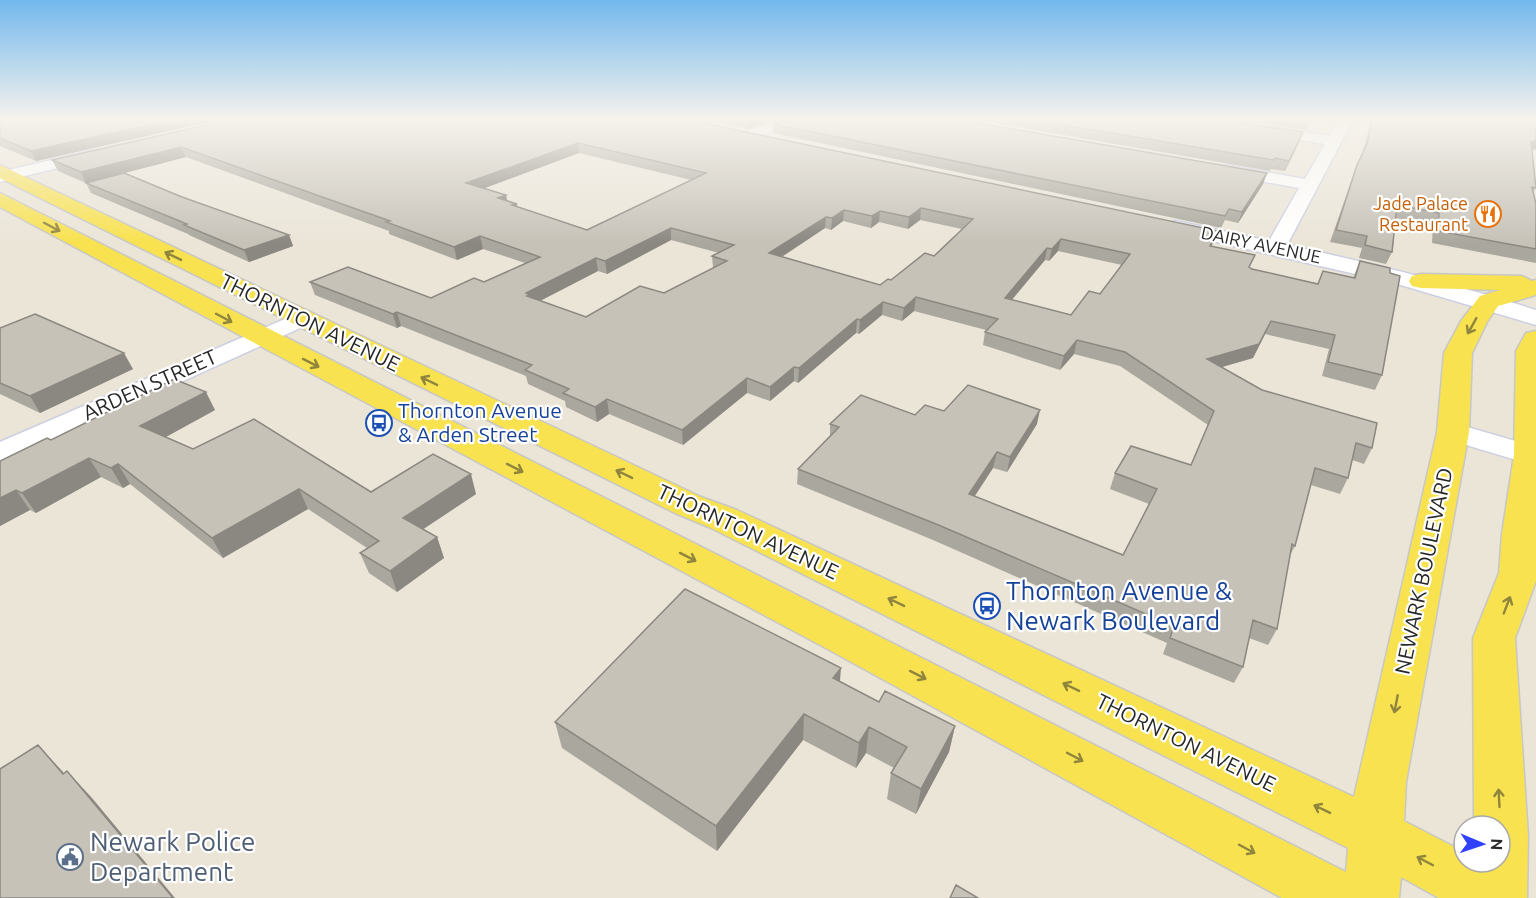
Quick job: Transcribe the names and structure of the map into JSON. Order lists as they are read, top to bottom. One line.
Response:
{"streets":{"main road":["THORNTON AVENUE","NEWARK BOULEVARD"],"street":["DAIRY AVENUE","ARDEN STREET"]},"crossings":[["DAIRY AVENUE","NEWARK BOULEVARD"],["THORNTON AVENUE","ARDEN STREET"],["THORNTON AVENUE","NEWARK BOULEVARD"]],"places":{"restaurant":["Jade Palace Restaurant"],"bus stop":["Thornton Avenue & Arden Street","Thornton Avenue & Newark Boulevard"],"public building":["Newark Police Department"]},"north":"right"}
